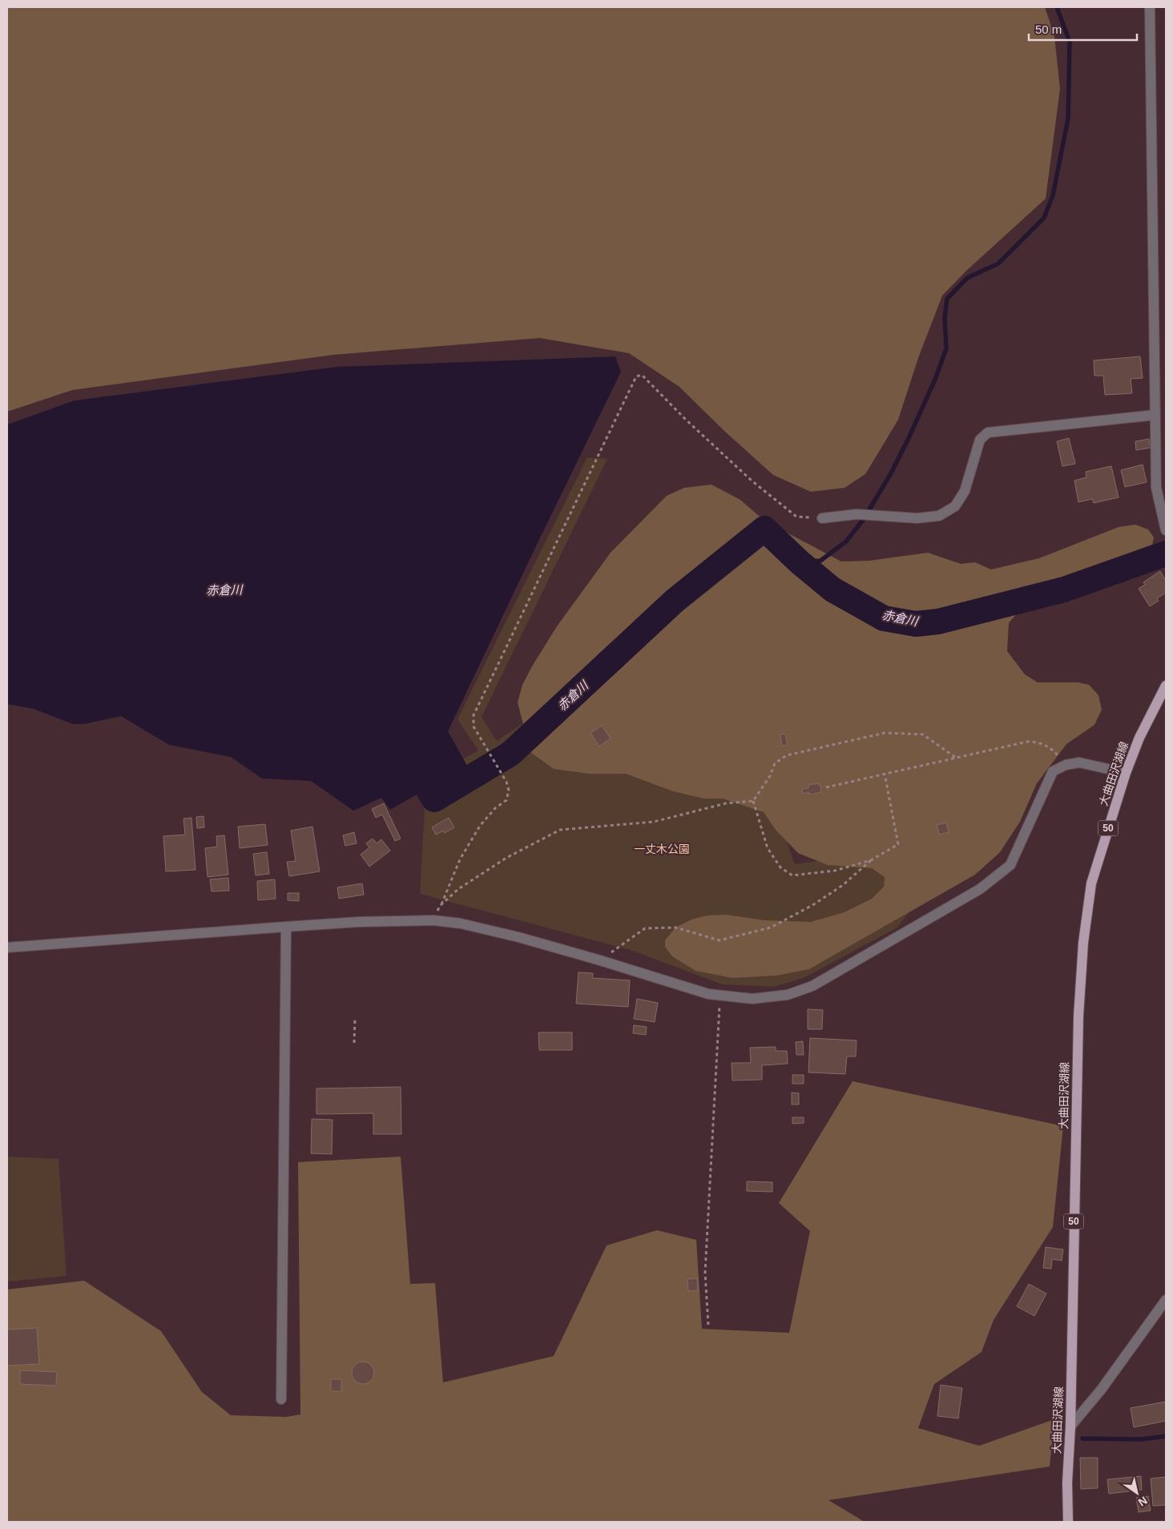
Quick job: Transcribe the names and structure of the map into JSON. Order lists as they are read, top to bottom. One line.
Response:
{"streets":{"main road":["大曲田沢湖線","50"]},"water":["赤倉川"],"parks":["一丈木公園"],"scale_bar":"50 m","north":"bottom right"}
